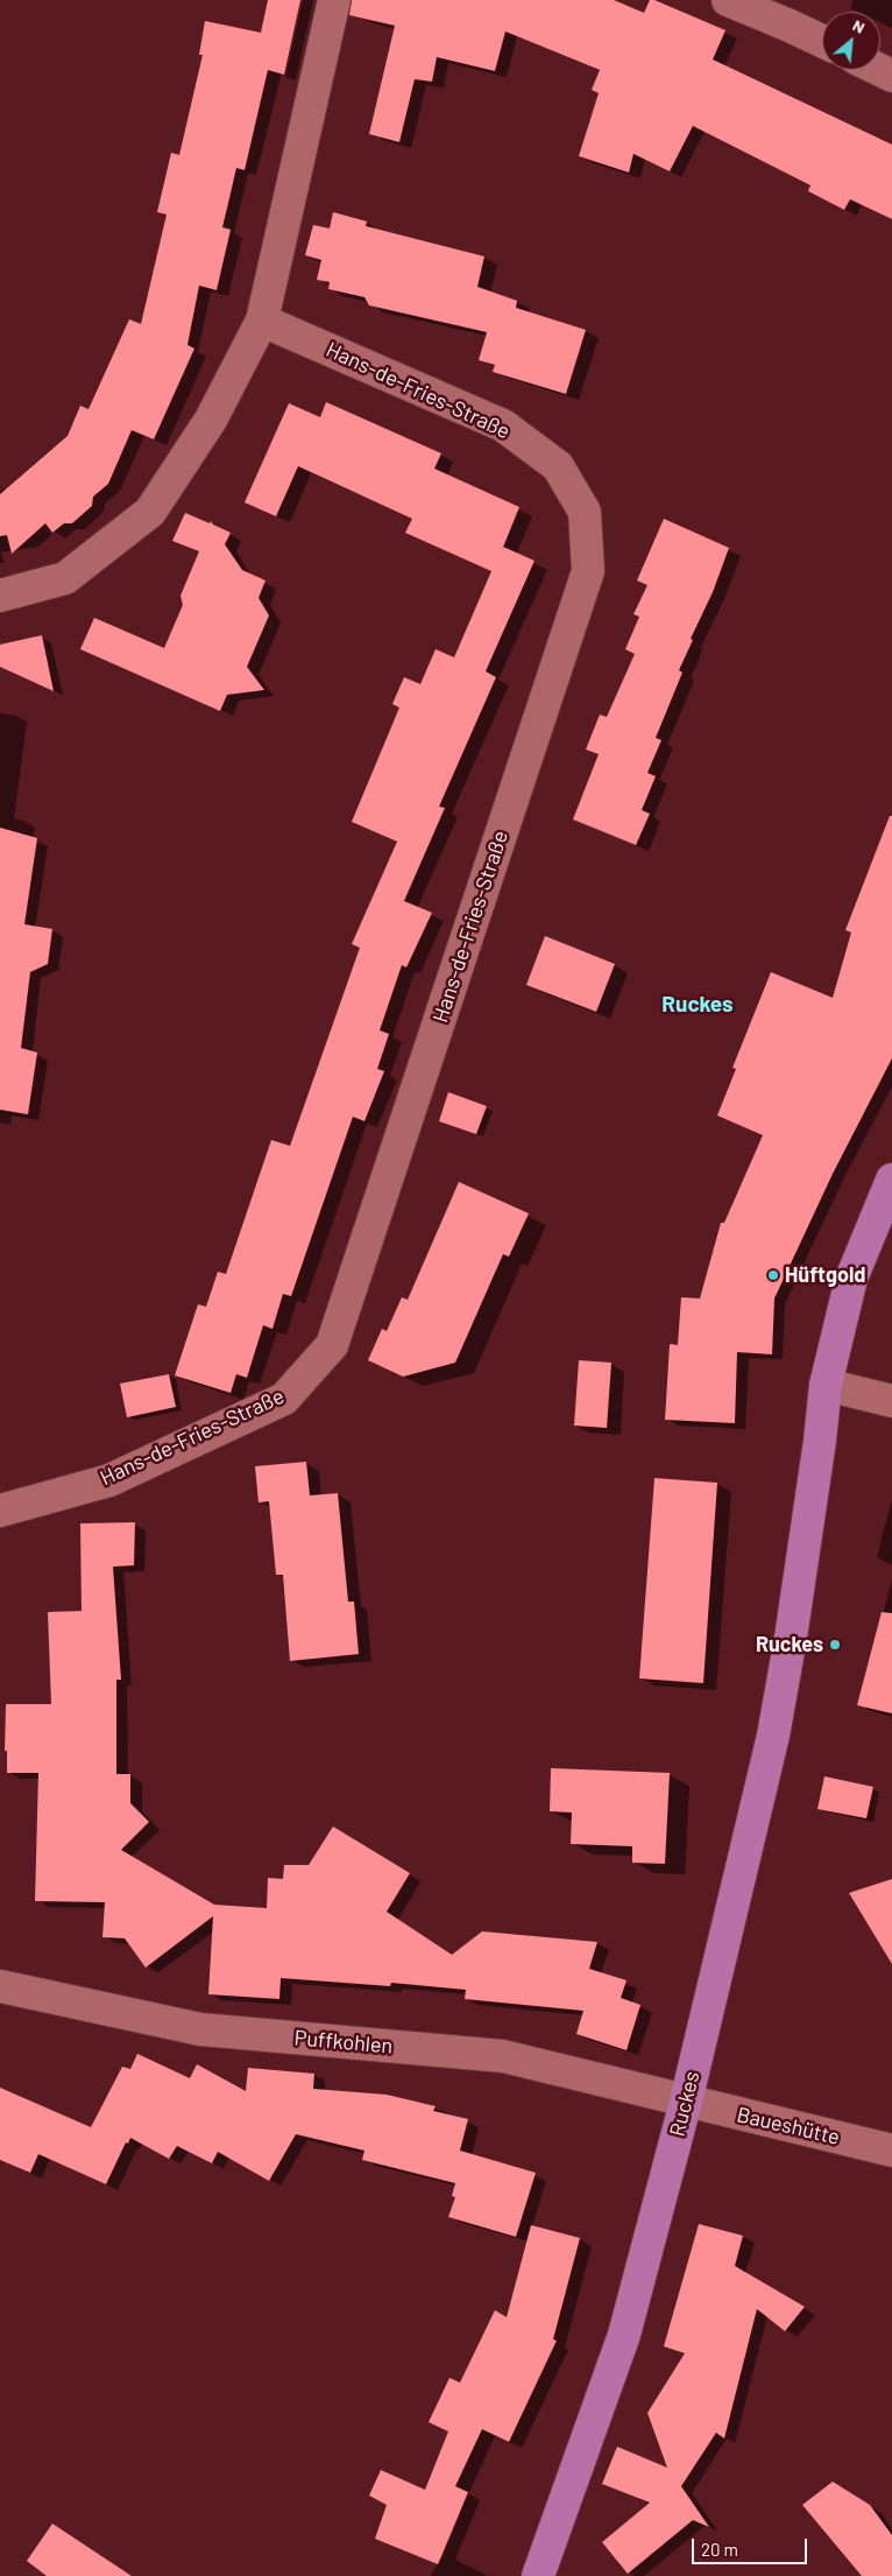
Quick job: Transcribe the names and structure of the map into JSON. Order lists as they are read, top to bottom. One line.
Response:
{"streets":{"main road":["Ruckes"],"street":["Hans-de-Fries-Straße","Puffkohlen","Baueshütte"]},"crossings":[["Puffkohlen","Ruckes"],["Puffkohlen","Baueshütte"],["Ruckes","Baueshütte"]],"districts":["Ruckes"],"places":["Hüftgold","Ruckes"],"scale_bar":"20 m","north":"top right"}
